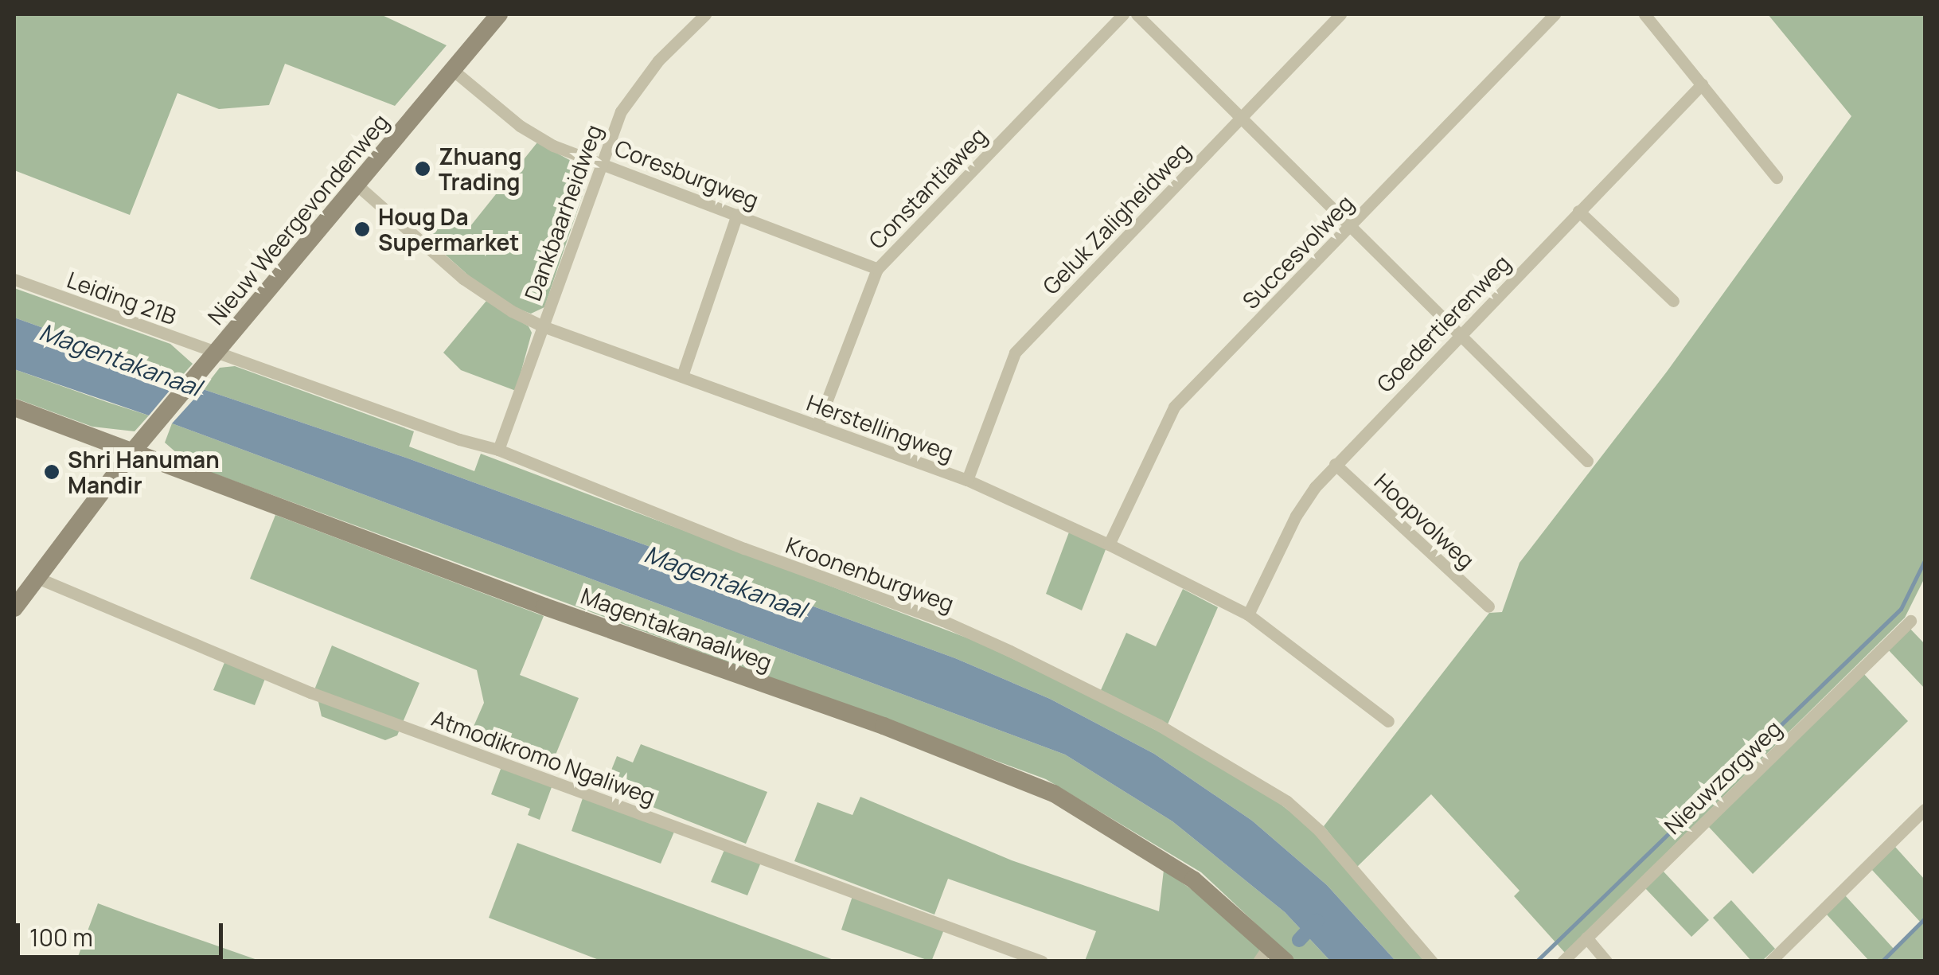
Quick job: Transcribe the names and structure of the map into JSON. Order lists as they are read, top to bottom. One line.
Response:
{"streets":{"street":["Coresburgweg","Constantiaweg","Dankbaarheidweg","Geluk Zaligheidweg","Nieuw Weergevondenweg","Succesvolweg","Leiding 21B","Goedertierenweg","Herstellingweg","Hoopvolweg","Kroonenburgweg","Magentakanaalweg","Atmodikromo Ngaliweg","Nieuwzorgweg"]},"crossings":[["Coresburgweg","Constantiaweg"],["Coresburgweg","Dankbaarheidweg"],["Coresburgweg","Nieuw Weergevondenweg"],["Constantiaweg","Herstellingweg"],["Dankbaarheidweg","Herstellingweg"],["Dankbaarheidweg","Kroonenburgweg"],["Geluk Zaligheidweg","Herstellingweg"],["Nieuw Weergevondenweg","Leiding 21B"],["Nieuw Weergevondenweg","Herstellingweg"],["Nieuw Weergevondenweg","Kroonenburgweg"],["Nieuw Weergevondenweg","Magentakanaalweg"],["Nieuw Weergevondenweg","Atmodikromo Ngaliweg"],["Succesvolweg","Herstellingweg"],["Leiding 21B","Kroonenburgweg"],["Goedertierenweg","Herstellingweg"],["Goedertierenweg","Hoopvolweg"]],"water":["Magentakanaal"],"places":["Zhuang Trading","Houg Da Supermarket","Shri Hanuman Mandir"],"scale_bar":"100 m"}
